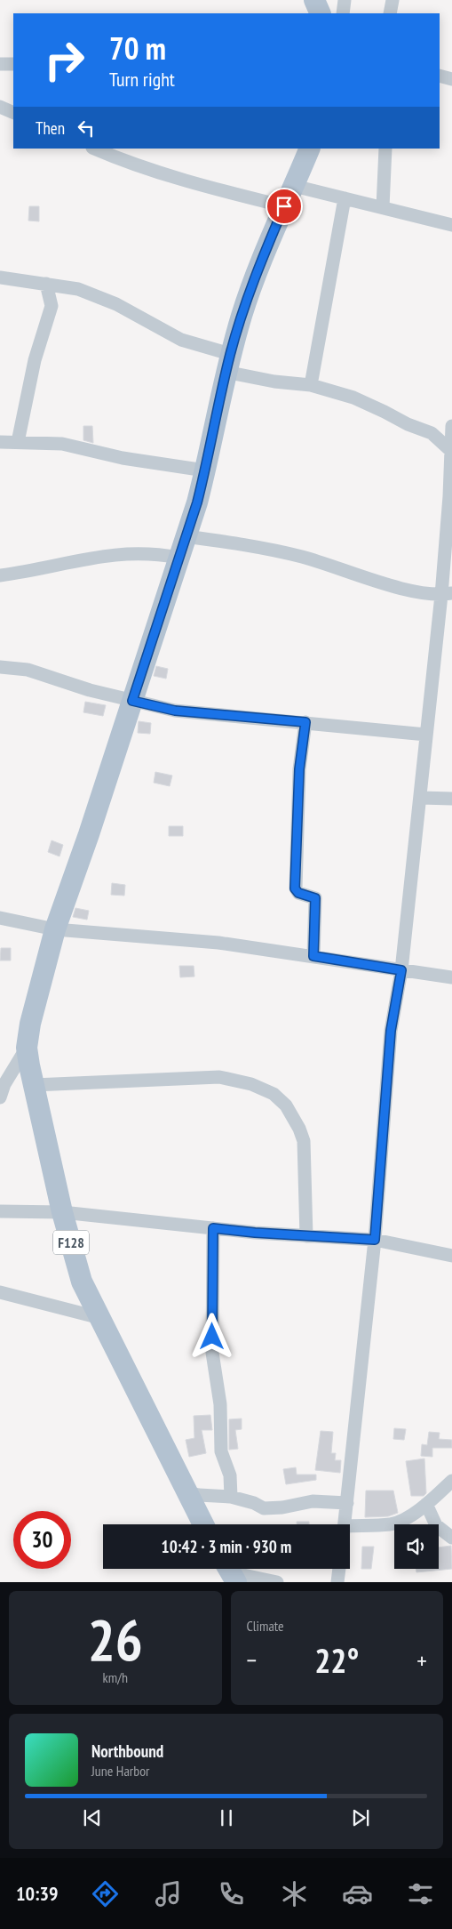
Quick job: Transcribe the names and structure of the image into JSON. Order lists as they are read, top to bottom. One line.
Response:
{"streets":{"main road":["F128"]},"page":{"turn":["70 m","Turn right"],"then":"Then","limit":"30","trip":"10:42 · 3 min · 930 m","tile":[["26","km/h"],"Climate"],"heat":["−","22°","+"],"song":["Northbound","June Harbor"],"tabs":"10:39"}}
